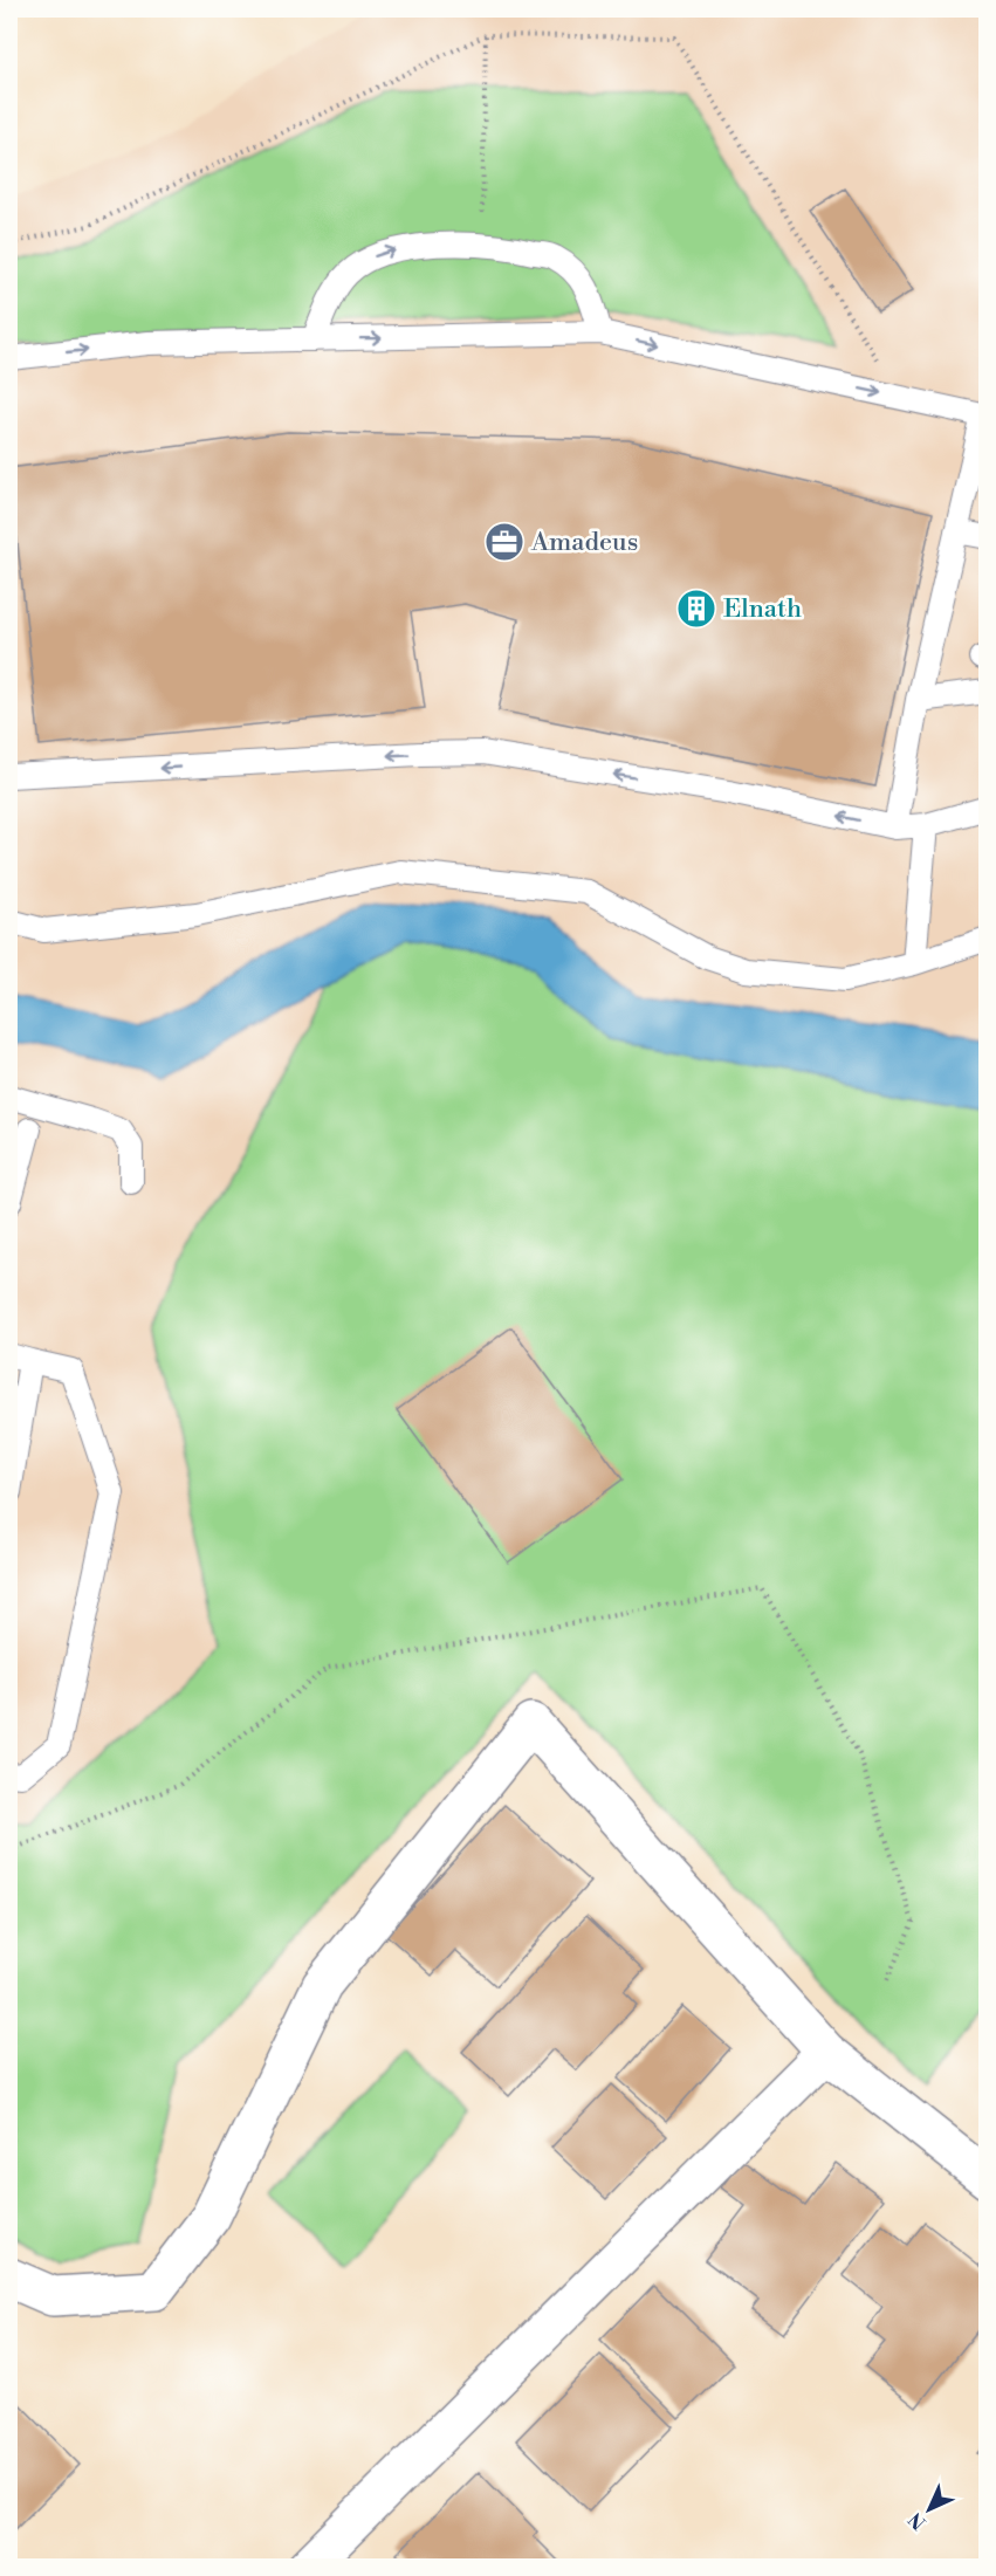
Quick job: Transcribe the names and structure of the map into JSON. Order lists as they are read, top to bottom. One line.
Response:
{"places":{"office":["Amadeus"],"building":["Elnath"]},"north":"bottom left"}
